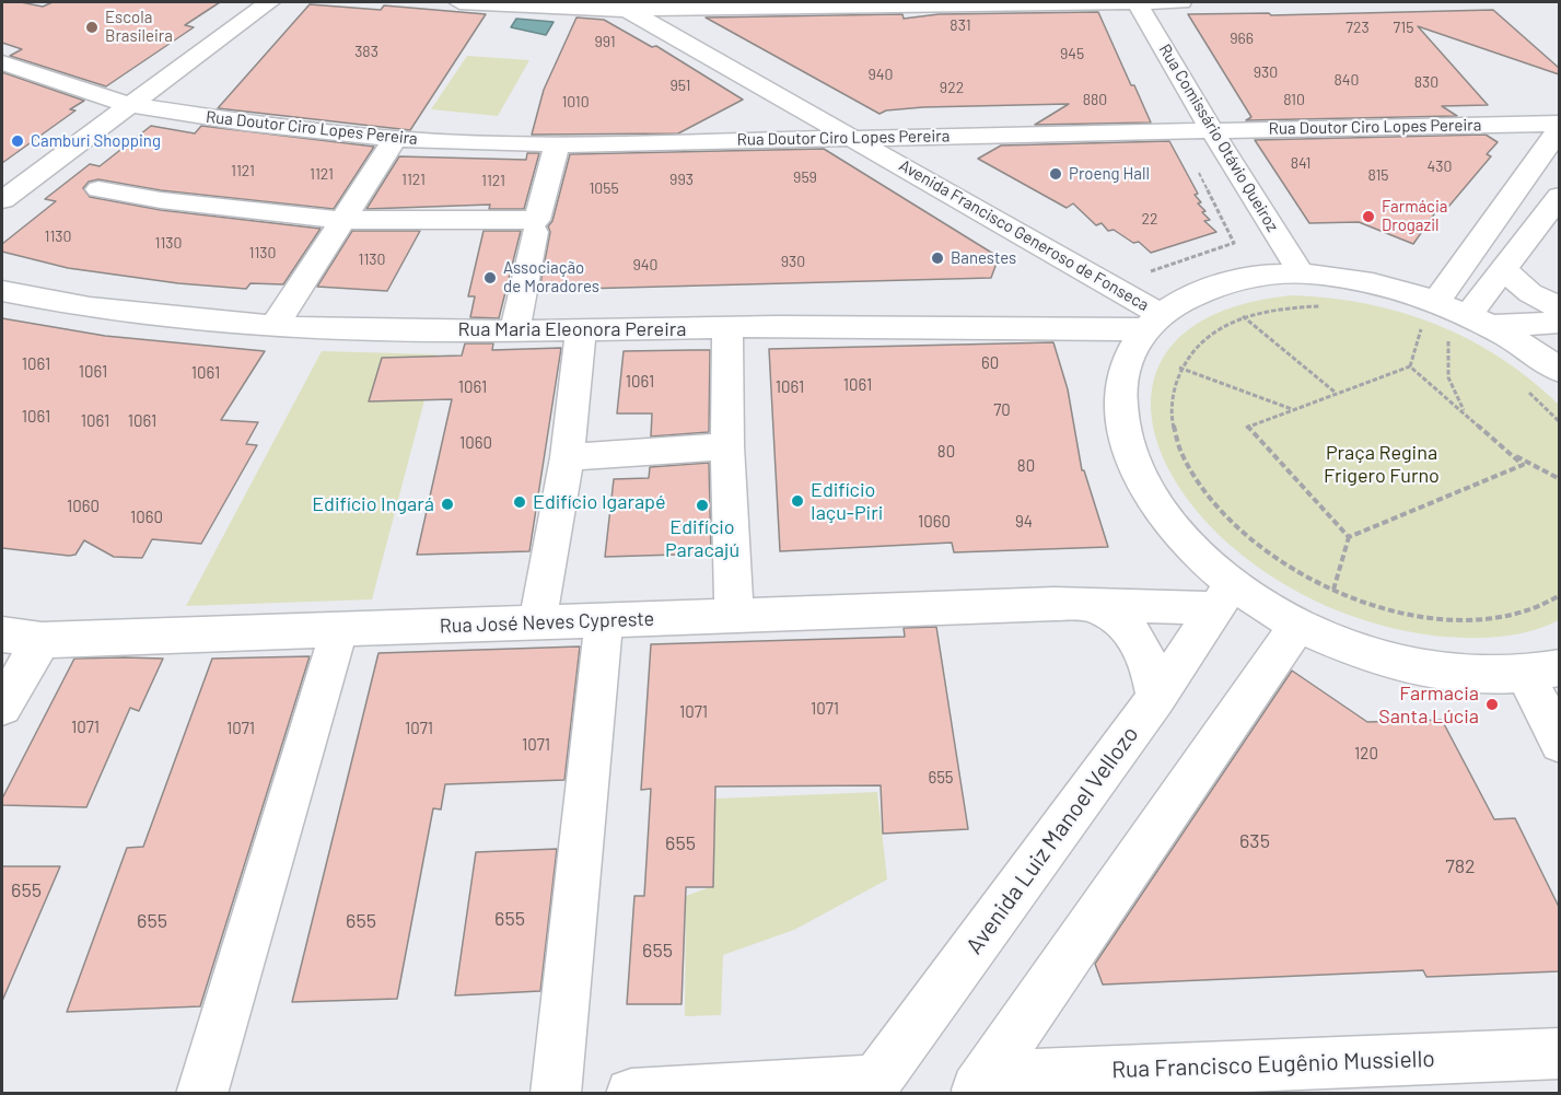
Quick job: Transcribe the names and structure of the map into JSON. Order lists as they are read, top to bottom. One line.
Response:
{"streets":{"street":["Rua Doutor Ciro Lopes Pereira","Rua Comissário Otávio Queiroz","Avenida Francisco Generoso de Fonseca","Rua Maria Eleonora Pereira","Rua José Neves Cypreste","Avenida Luiz Manoel Vellozo","Rua Francisco Eugênio Mussiello"]},"crossings":[["Rua Doutor Ciro Lopes Pereira","Rua Comissário Otávio Queiroz"],["Rua Doutor Ciro Lopes Pereira","Avenida Francisco Generoso de Fonseca"],["Avenida Francisco Generoso de Fonseca","Rua Maria Eleonora Pereira"],["Rua José Neves Cypreste","Avenida Luiz Manoel Vellozo"]],"parks":["Praça Regina Frigero Furno"],"places":["Escola Brasileira","Camburi Shopping","Proeng Hall","Farmácia Drogazil","Banestes","Associação de Moradores","Edifício Iaçu-Piri","Edifício Igarapé","Edifício Ingará","Edifício Paracajú","Farmacia Santa Lúcia"],"house_numbers":["831","723","715","966","991","383","945","930","940","840","830","951","922","880","810","1010","841","430","1121","1121","815","959","1121","993","1121","1055","22","1130","1130","1130","1130","930","940","60","1061","1061","1061","1061","1061","1061","1061","70","1061","1061","1061","1060","80","80","1060","1060","1060","94","1071","1071","1071","1071","1071","1071","120","655","635","655","782","655","655","655","655","655"]}
